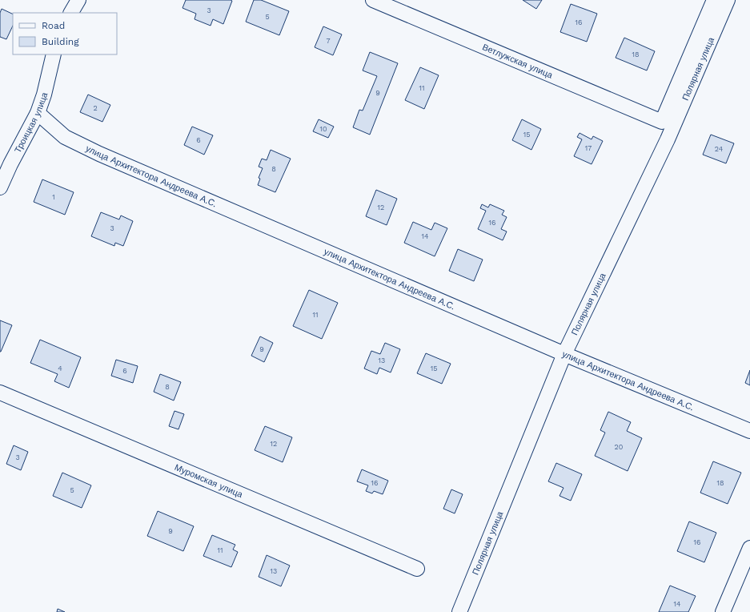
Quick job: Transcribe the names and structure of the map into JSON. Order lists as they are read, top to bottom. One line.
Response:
{"streets":{"street":["Ветлужская улица","Полярная улица","Троицкая улица","улица Архитектора Андреева А.С.","Муромская улица"]},"crossings":[["Ветлужская улица","Полярная улица"],["Полярная улица","улица Архитектора Андреева А.С."],["Троицкая улица","улица Архитектора Андреева А.С."]],"house_numbers":["3","5","16","7","18","11","9","2","10","15","6","17","24","8","1","12","16","3","14","11","9","13","4","15","6","8","12","20","3","16","18","5","9","16","11","13","14"],"legend":["Road","Building"]}
